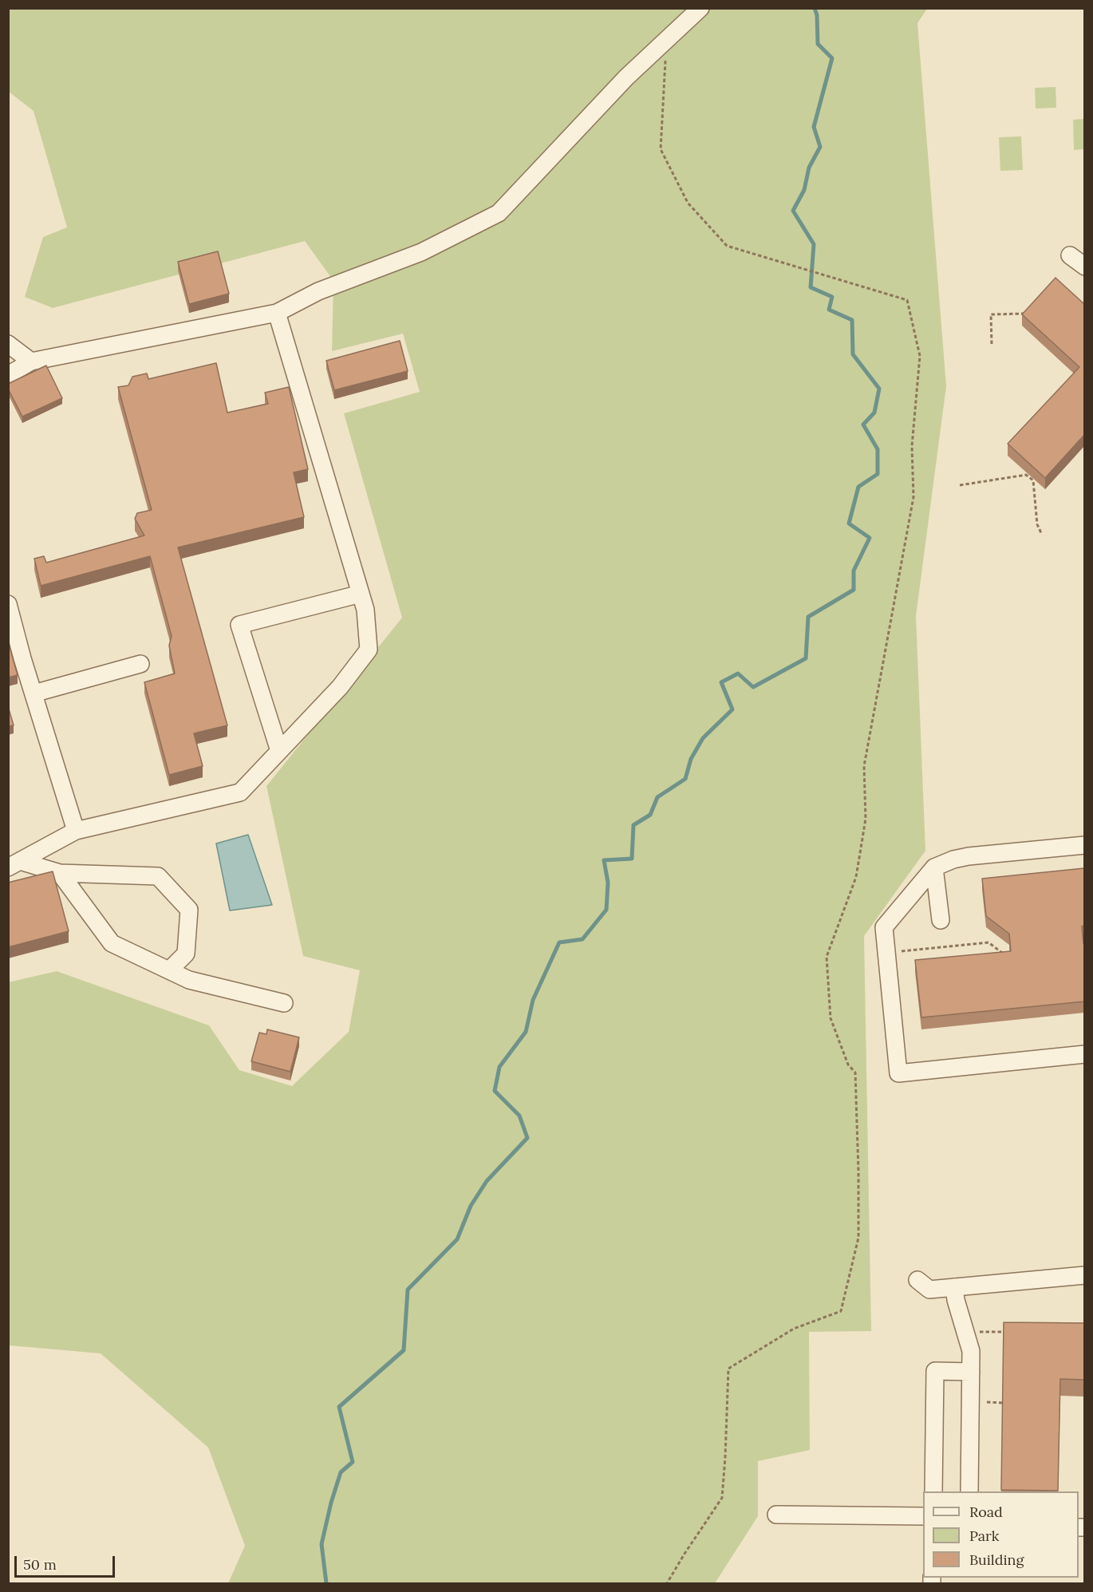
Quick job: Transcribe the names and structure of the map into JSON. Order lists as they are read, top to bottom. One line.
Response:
{"legend":["Road","Park","Building"],"scale_bar":"50 m"}
